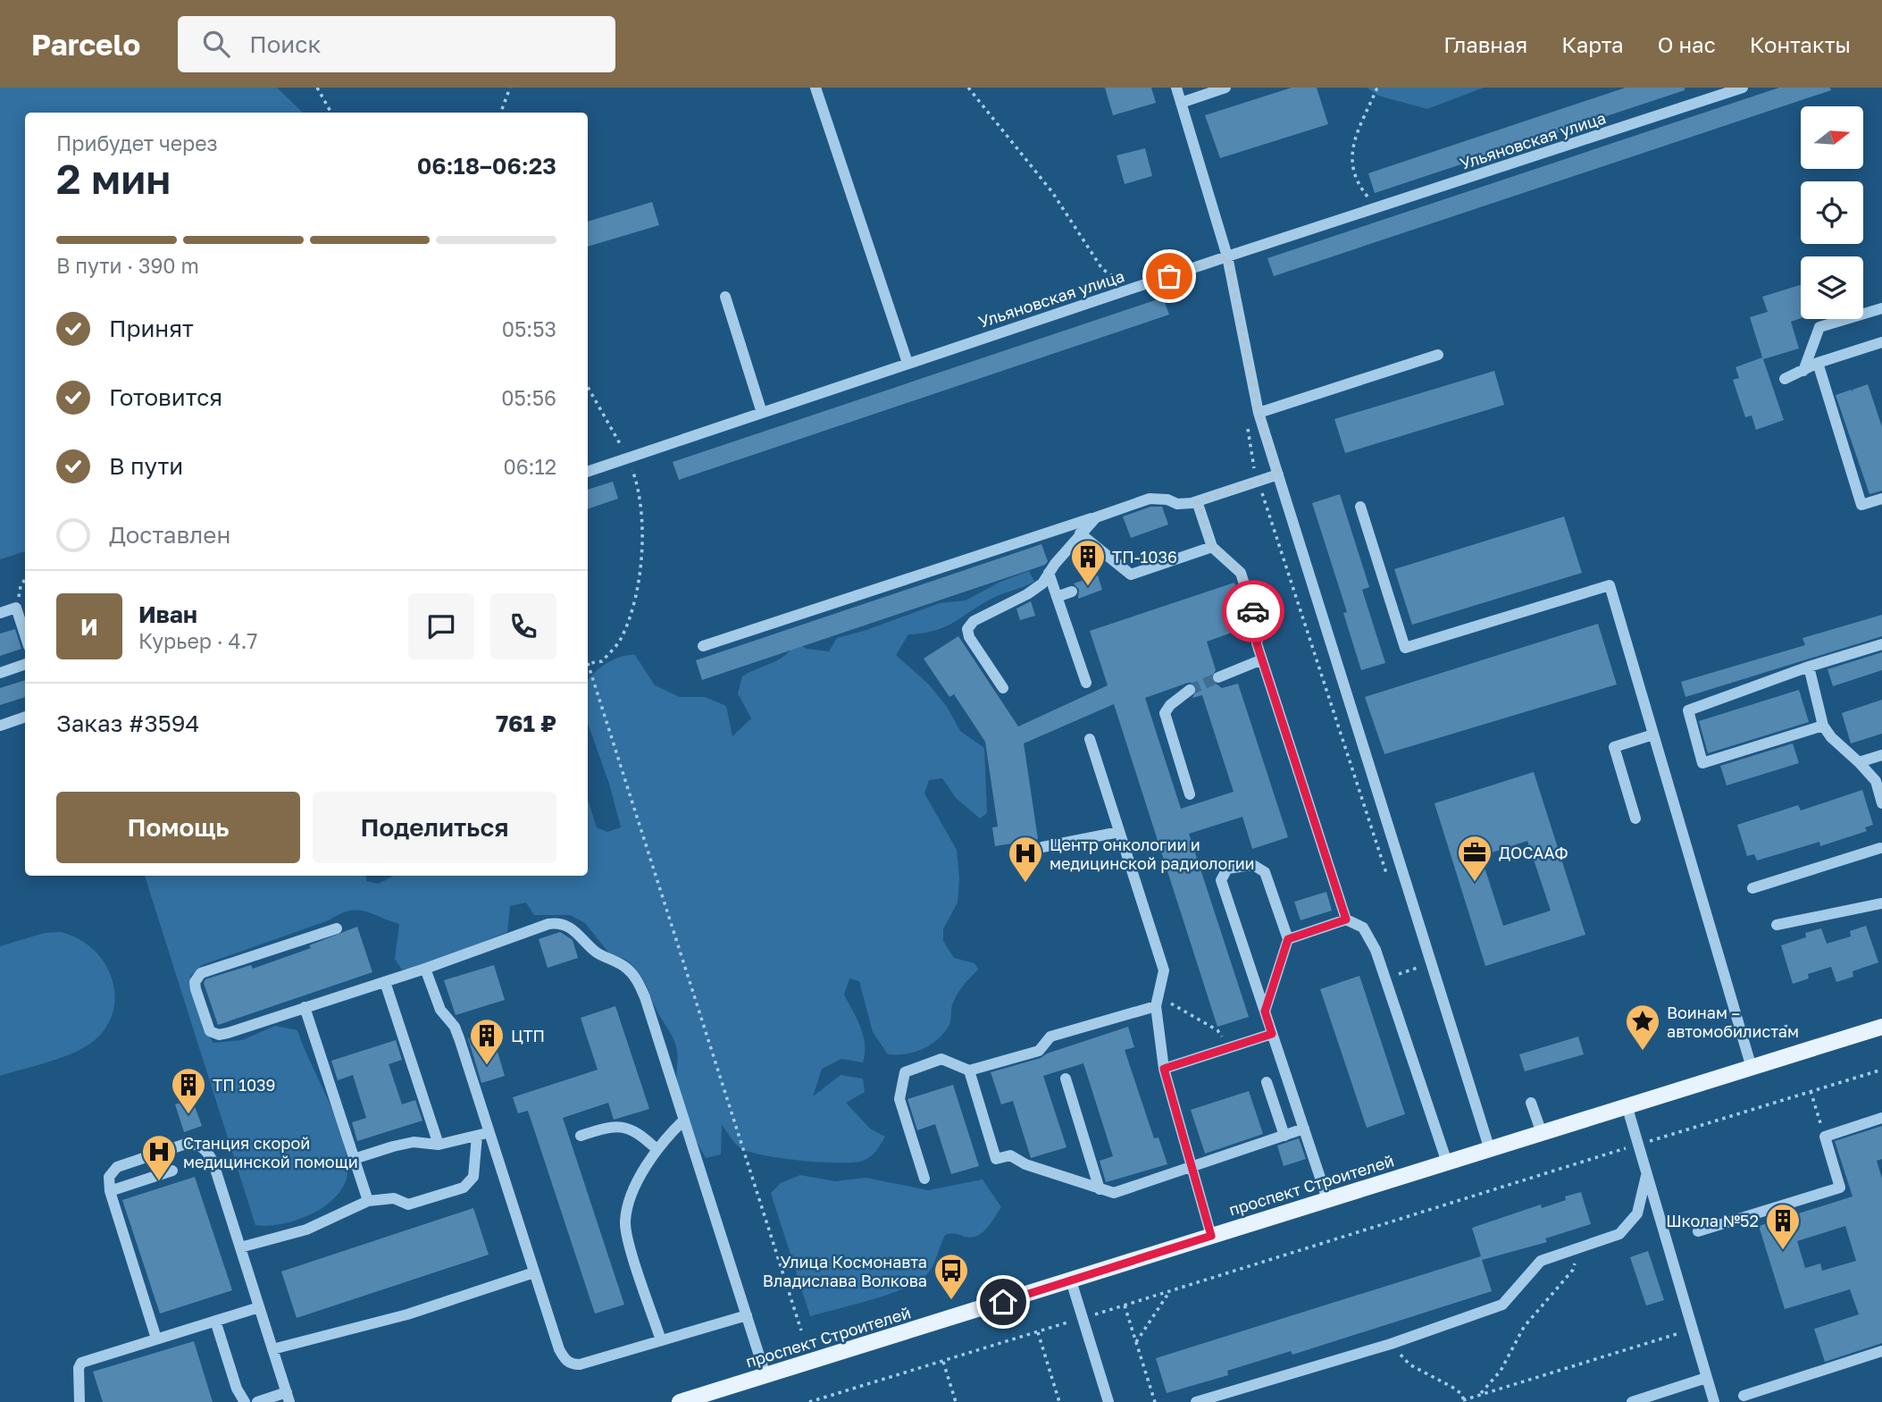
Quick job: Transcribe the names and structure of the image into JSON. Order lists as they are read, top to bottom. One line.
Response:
{"streets":{"main road":["проспект Строителей"],"street":["Ульяновская улица"]},"places":{"building":["ТП-1036","ЦТП","ТП 1039","Школа №52"],"office":["ДОСААФ"],"hospital":["Центр онкологии и медицинской радиологии","Станция скорой медицинской помощи"],"place":["Воинам – автомобилистам"],"bus stop":["Улица Космонавта Владислава Волкова"]},"north":"right","page":{"header":"Parcelo","search":"Поиск","nav":["Главная","Карта","О нас","Контакты"],"heading":["2 мин","Прибудет через","06:18–06:23"],"panel":["Иван","Курьер · 4.7","Заказ #3594","761 ₽"],"bar":"В пути · 390 m","list":[["Принят","05:53"],["Готовится","05:56"],["В пути","06:12"],"Доставлен"],"round":"И","buttons":["Помощь","Поделиться"]}}
